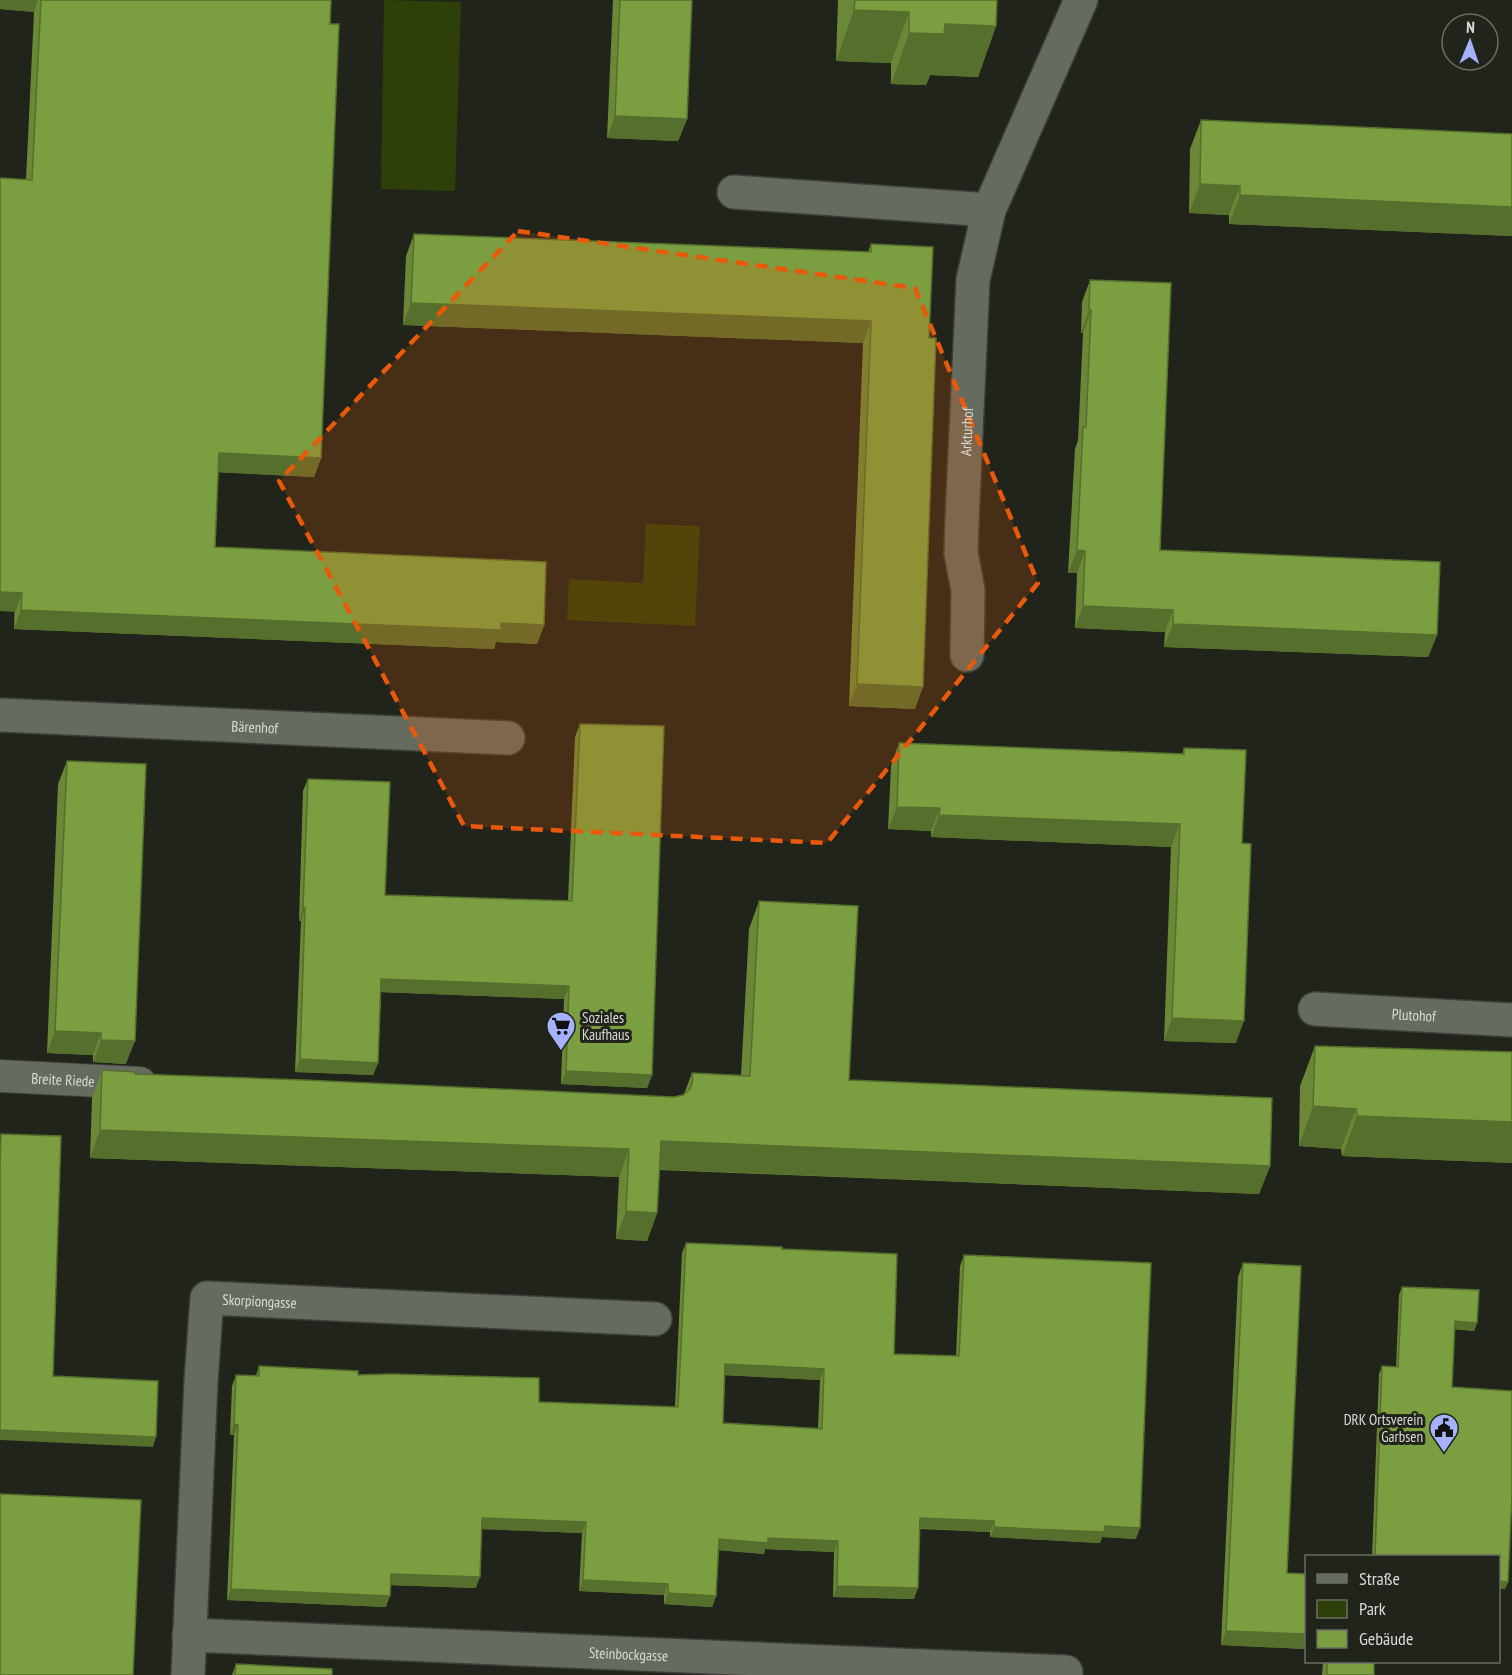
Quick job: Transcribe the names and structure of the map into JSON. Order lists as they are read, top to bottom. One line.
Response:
{"streets":{"street":["Arkturhof","Bärenhof","Plutohof","Breite Riede","Skorpiongasse","Steinbockgasse"]},"crossings":[["Skorpiongasse","Steinbockgasse"]],"places":{"supermarket":["Soziales Kaufhaus"],"public building":["DRK Ortsverein Garbsen"]},"legend":["Straße","Park","Gebäude"],"north":"top"}
